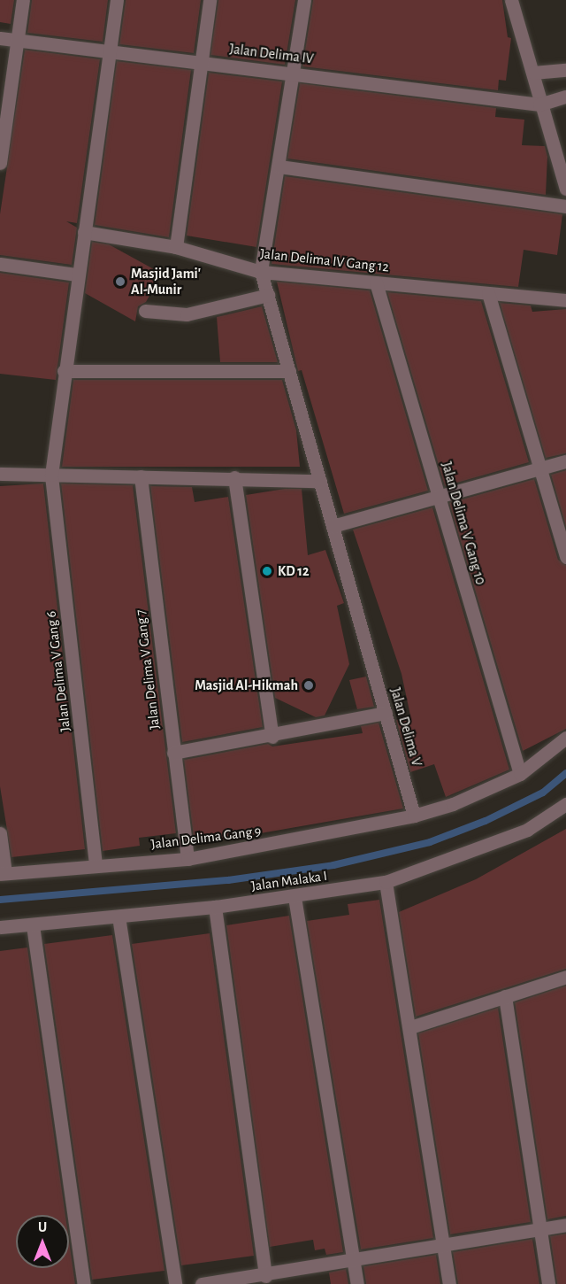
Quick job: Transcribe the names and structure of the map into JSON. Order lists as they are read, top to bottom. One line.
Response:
{"streets":{"street":["Jalan Delima IV","Jalan Delima IV Gang 12","Jalan Delima V Gang 10","Jalan Delima V Gang 7","Jalan Delima V Gang 6","Jalan Delima V","Jalan Delima Gang 9","Jalan Malaka I"]},"crossings":[["Jalan Delima IV","Jalan Delima V Gang 6"],["Jalan Delima IV Gang 12","Jalan Delima V Gang 10"],["Jalan Delima IV Gang 12","Jalan Delima V Gang 6"],["Jalan Delima IV Gang 12","Jalan Delima V"],["Jalan Delima V Gang 7","Jalan Delima Gang 9"],["Jalan Delima V Gang 6","Jalan Delima Gang 9"],["Jalan Delima V","Jalan Delima Gang 9"]],"places":["Masjid Jami' Al-Munir","KD 12","Masjid Al-Hikmah"],"north":"top"}
